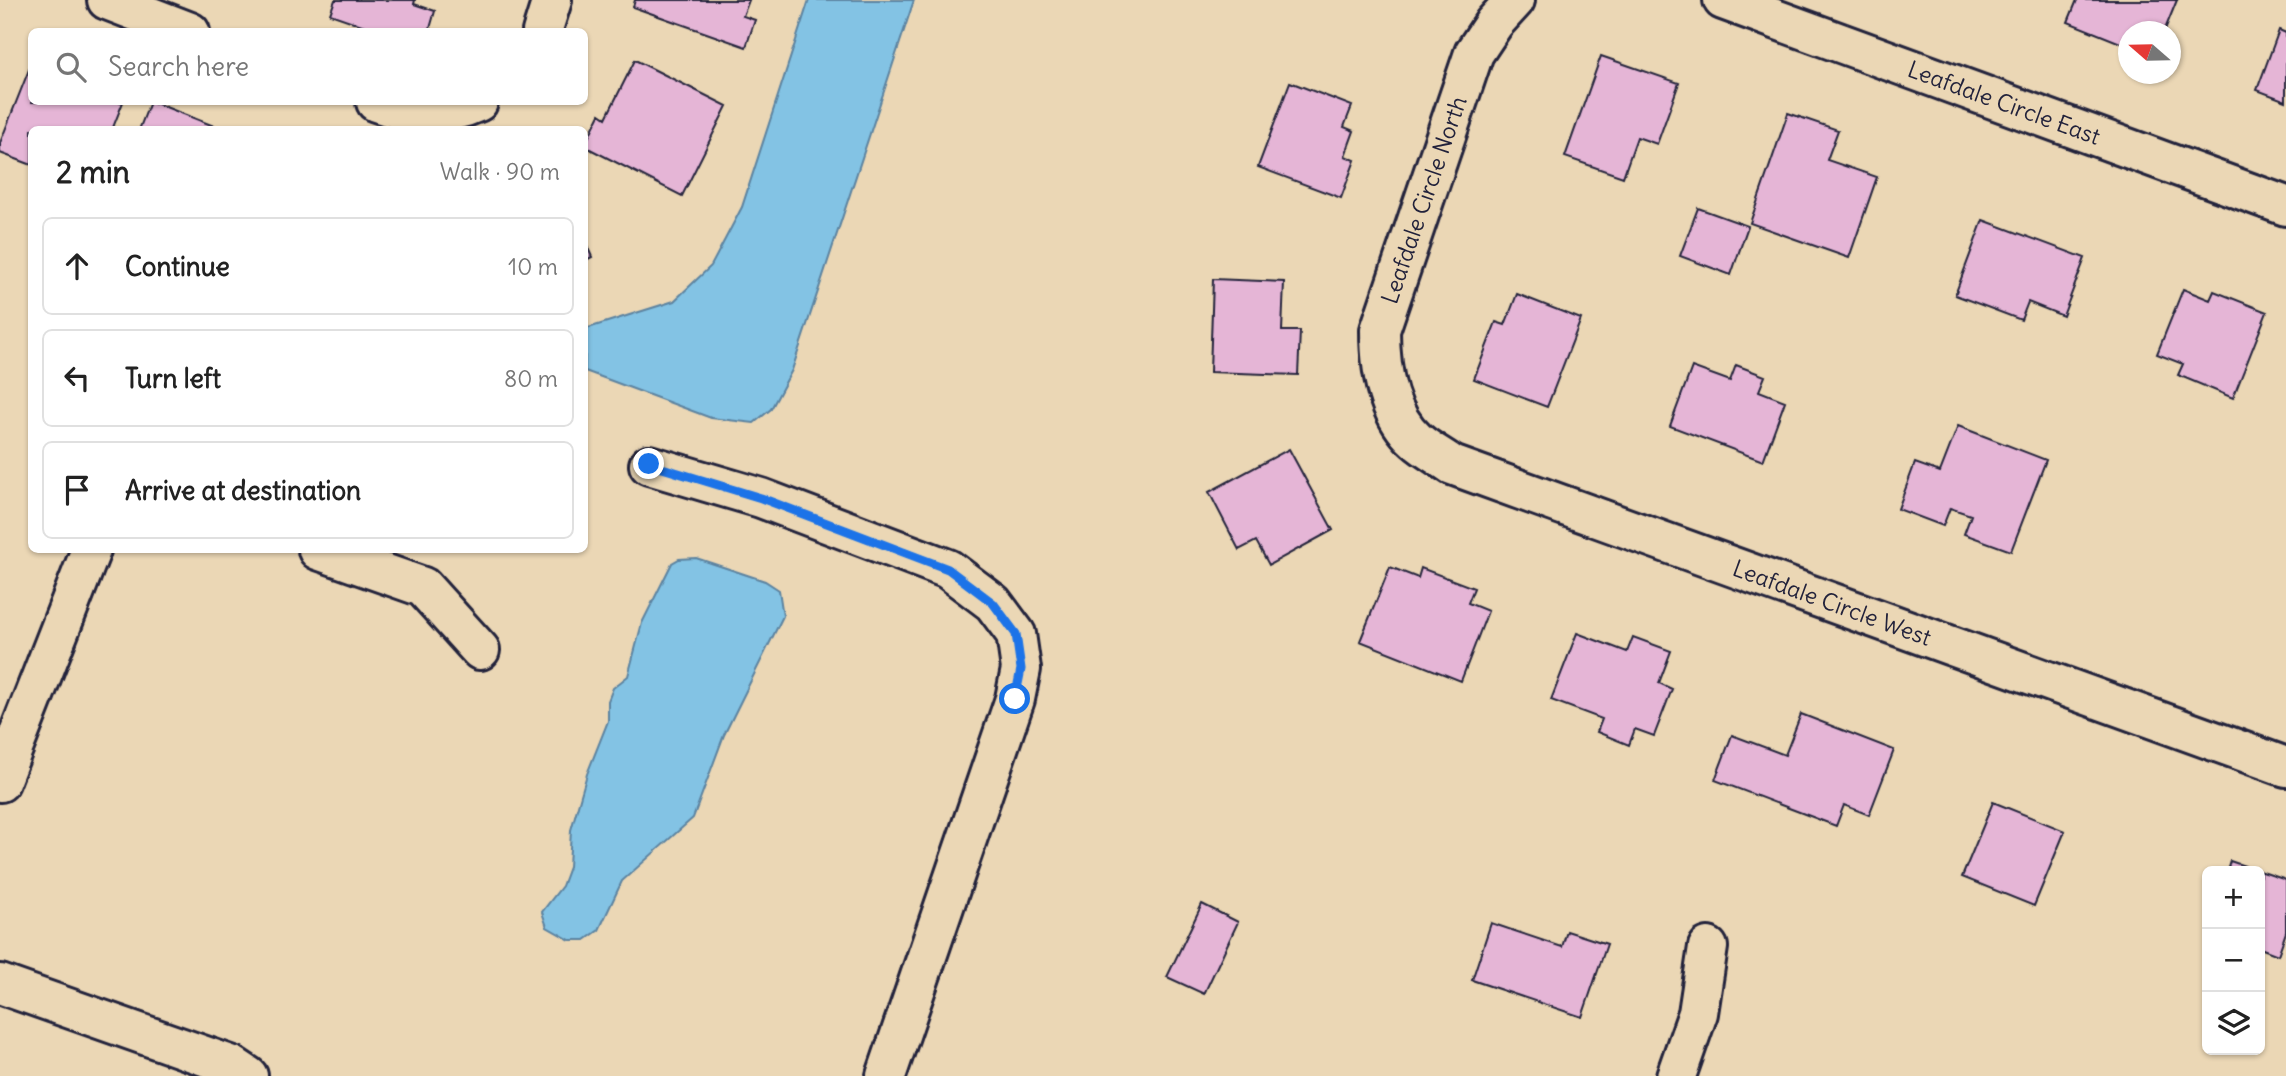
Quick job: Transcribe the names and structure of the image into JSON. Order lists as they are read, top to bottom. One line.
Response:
{"streets":{"street":["Leafdale Circle East","Leafdale Circle North","Leafdale Circle West"]},"crossings":[["Leafdale Circle North","Leafdale Circle West"]],"north":"left","page":{"search":"Search here","heading":["2 min","Walk · 90 m"],"list":[["Continue","10 m"],["Turn left","80 m"],"Arrive at destination"],"map_buttons":["+","−"]}}
